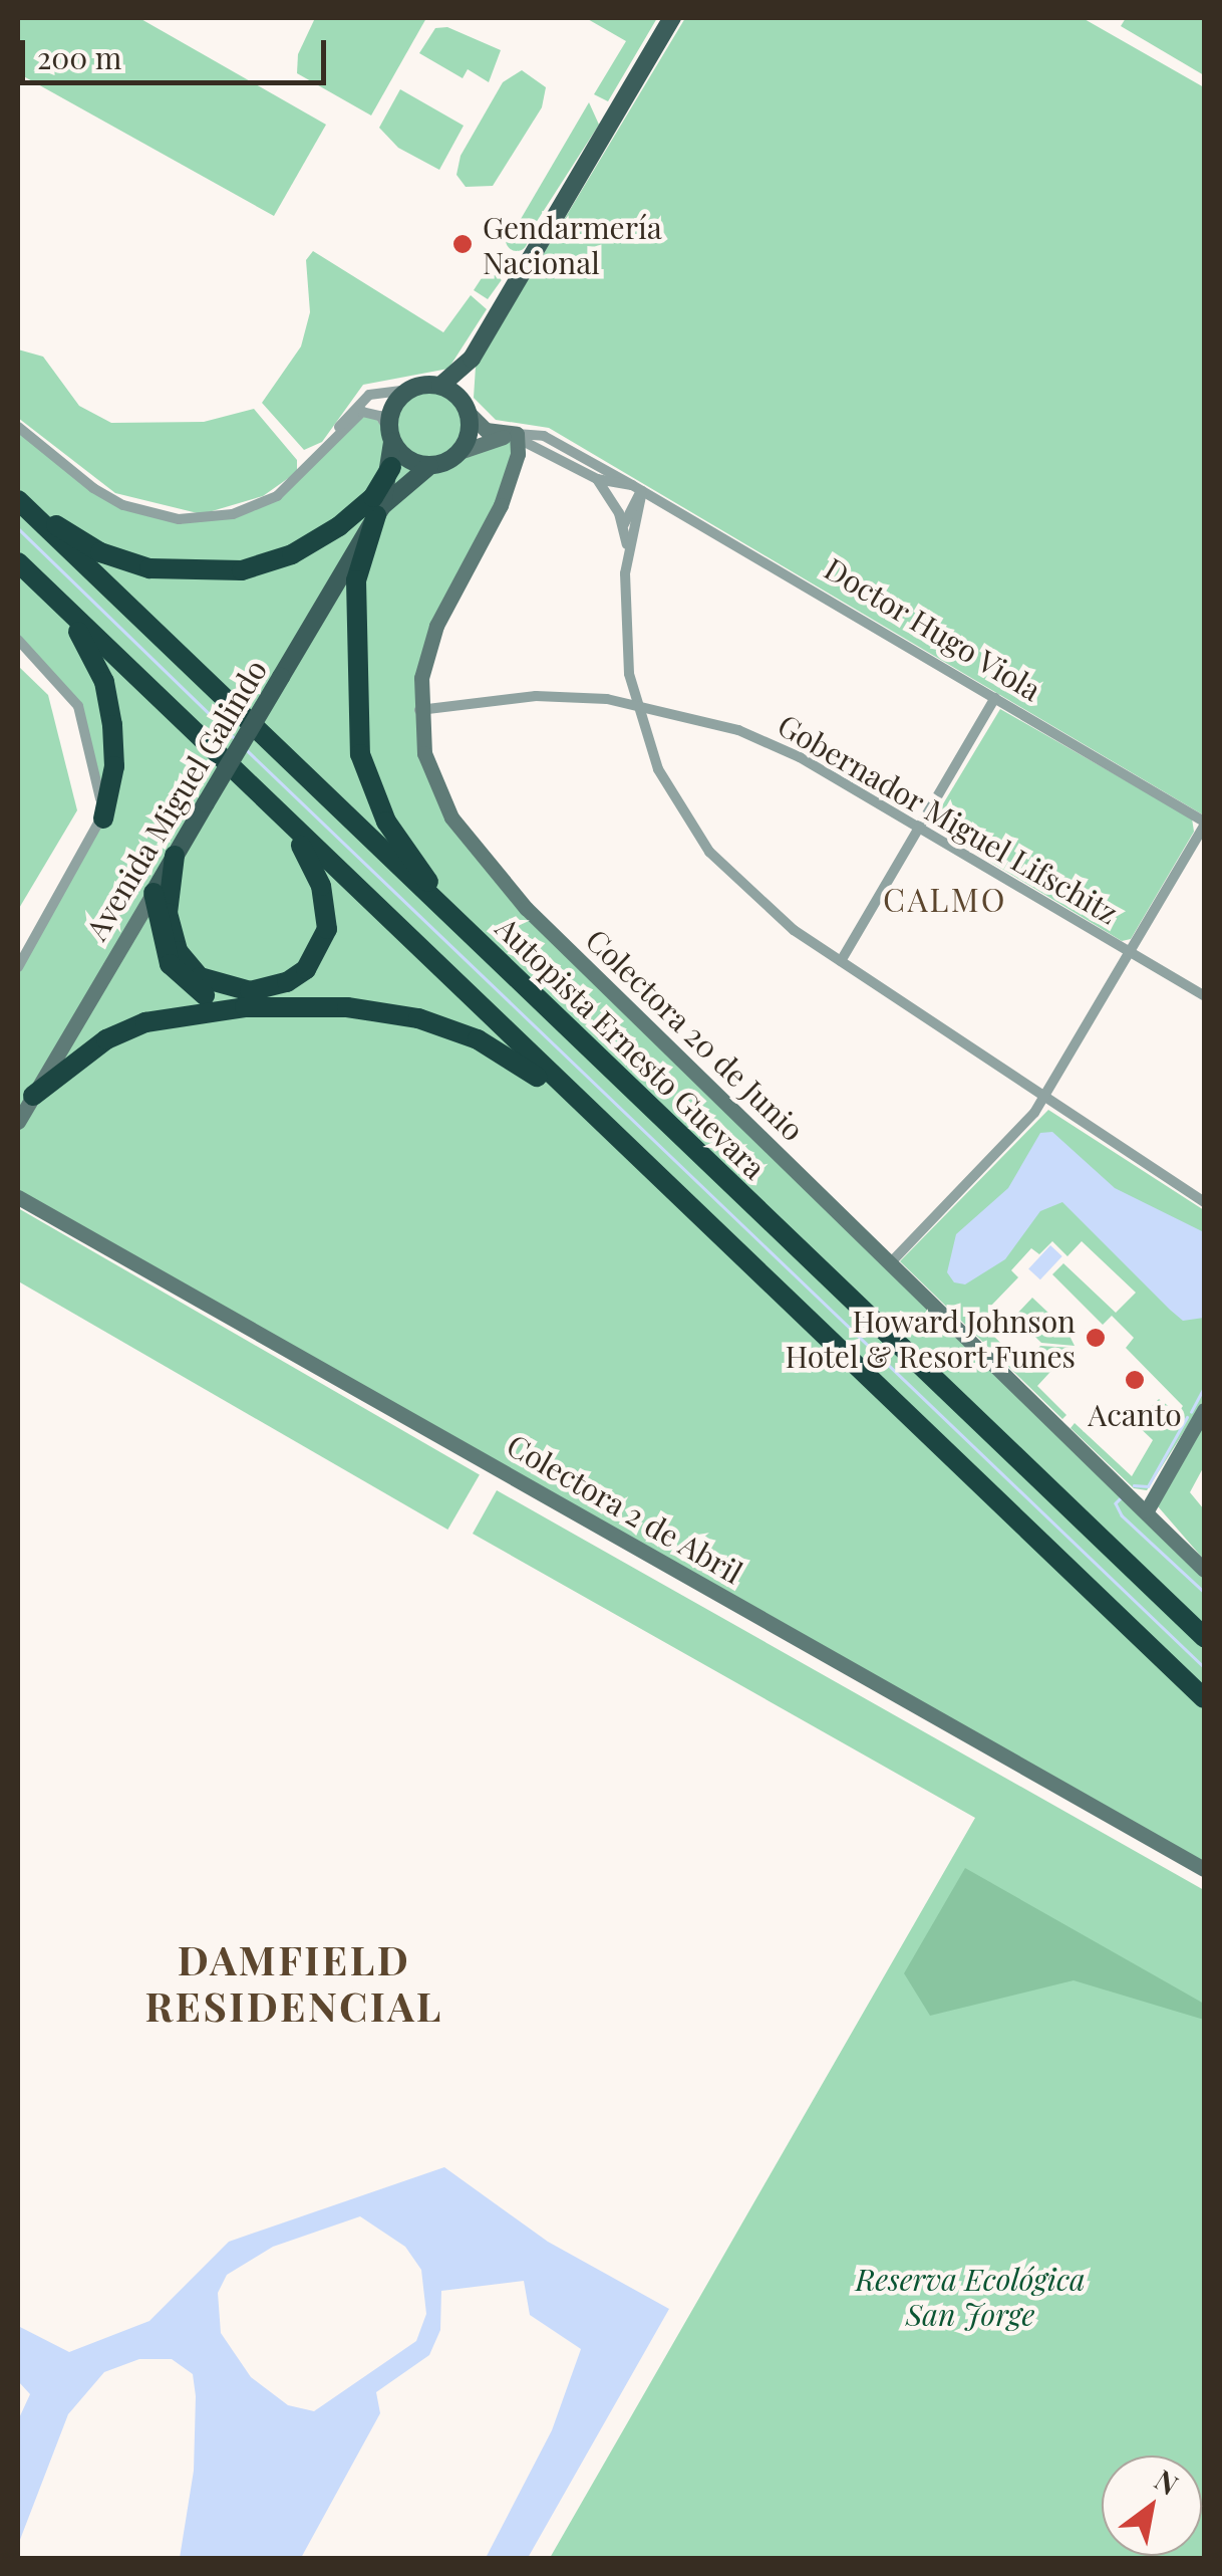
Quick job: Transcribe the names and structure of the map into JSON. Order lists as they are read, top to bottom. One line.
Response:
{"streets":{"highway":["Autopista Ernesto Guevara"],"main road":["Doctor Hugo Viola","Avenida Miguel Galindo","Colectora 20 de Junio","Colectora 2 de Abril"],"street":["Gobernador Miguel Lifschitz"]},"crossings":[["Doctor Hugo Viola","Avenida Miguel Galindo"],["Doctor Hugo Viola","Colectora 20 de Junio"],["Gobernador Miguel Lifschitz","Colectora 20 de Junio"]],"districts":["CALMO","DAMFIELD RESIDENCIAL"],"parks":["Reserva Ecológica San Jorge"],"places":["Gendarmería Nacional","Howard Johnson Hotel & Resort Funes","Acanto"],"scale_bar":"200 m","north":"top right"}
